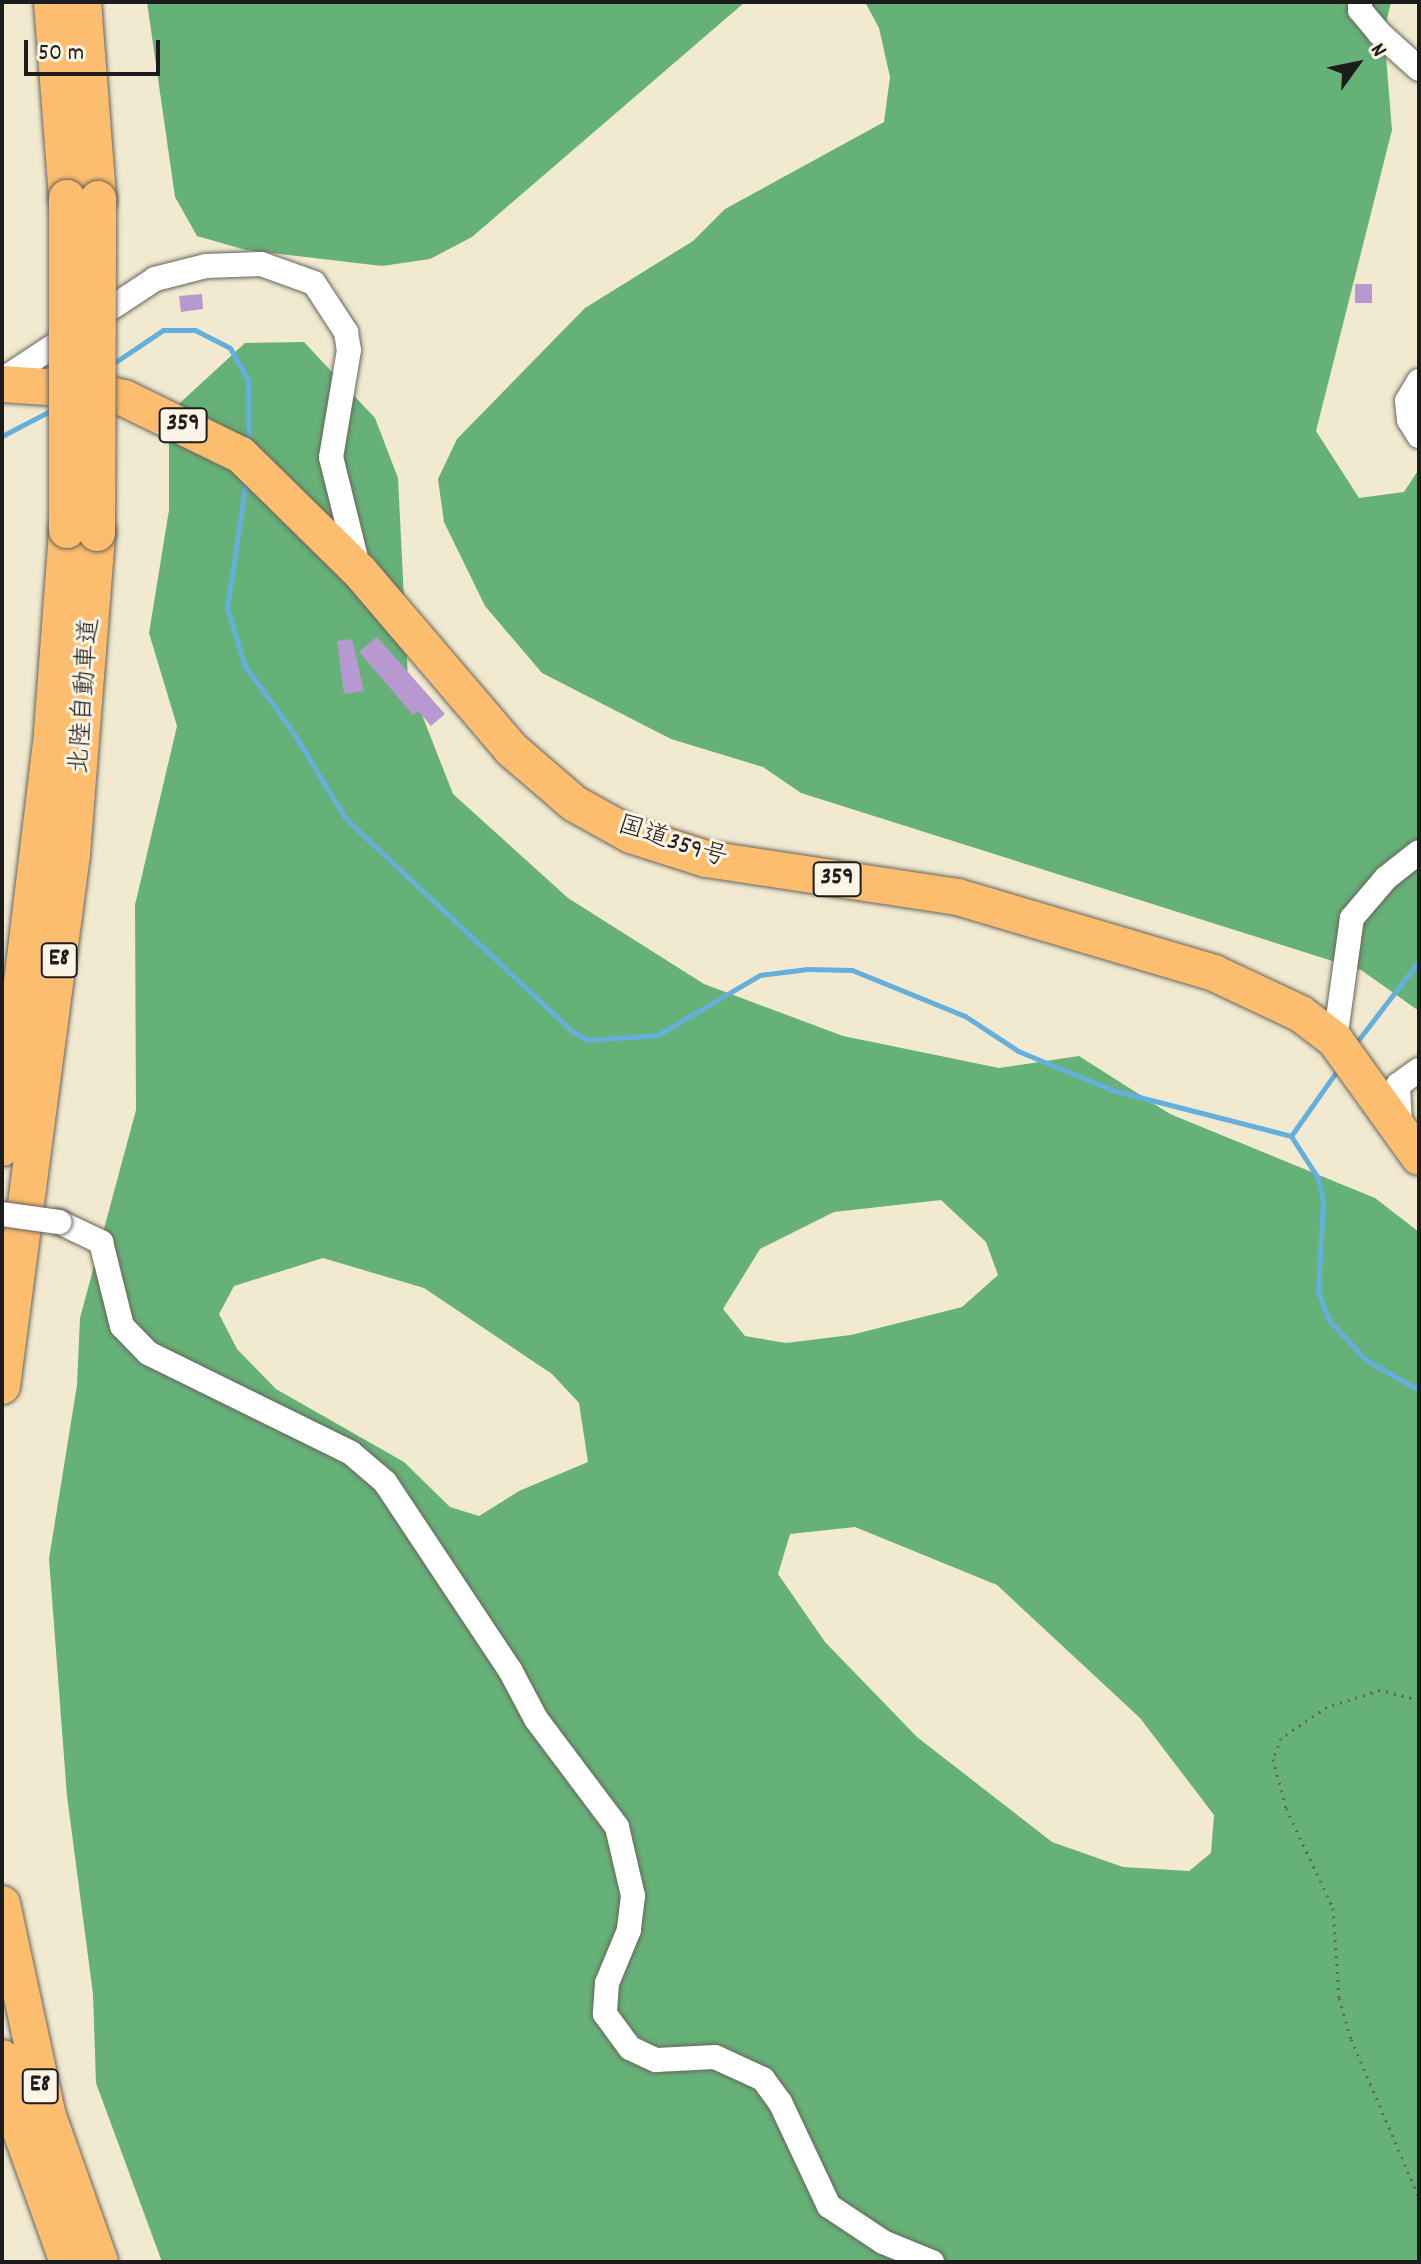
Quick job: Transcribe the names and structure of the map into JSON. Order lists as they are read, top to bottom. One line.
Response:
{"streets":{"highway":["359","北陸自動車道","国道359号","E8"]},"scale_bar":"50 m","north":"top right"}
